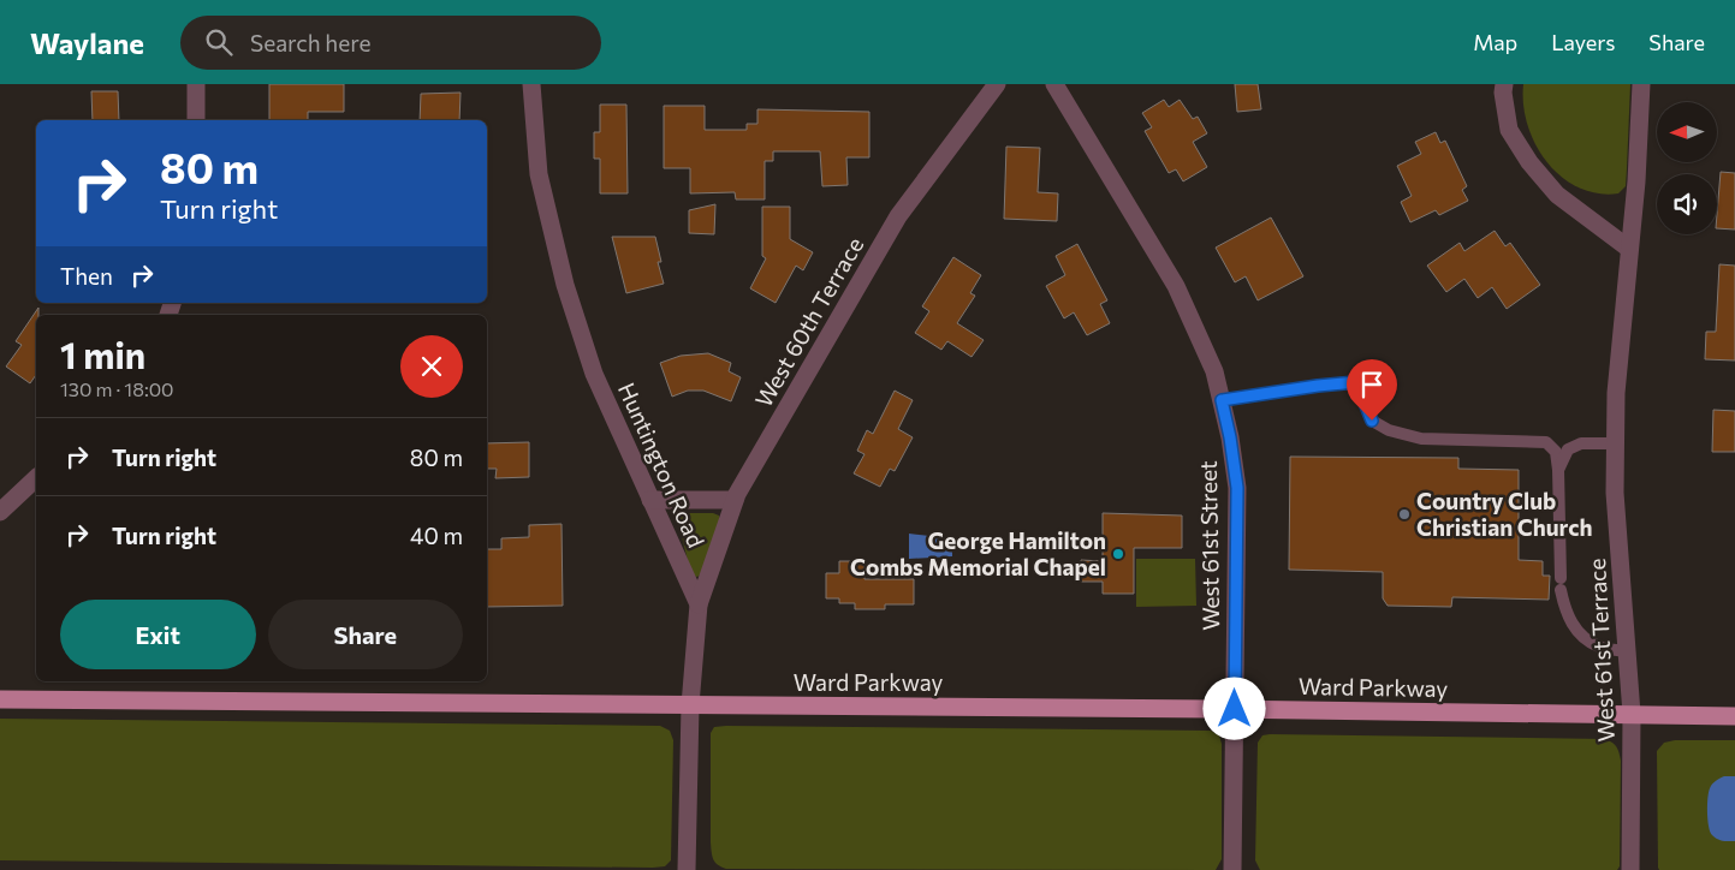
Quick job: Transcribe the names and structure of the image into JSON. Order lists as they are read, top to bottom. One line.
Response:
{"streets":{"main road":["Ward Parkway"],"street":["West 60th Terrace","Huntington Road","West 61st Street","West 61st Terrace"]},"crossings":[["West 60th Terrace","Huntington Road"],["Huntington Road","Ward Parkway"],["West 61st Street","Ward Parkway"],["West 61st Terrace","Ward Parkway"]],"places":["Country Club Christian Church","George Hamilton Combs Memorial Chapel"],"north":"left","page":{"header":"Waylane","search":"Search here","nav":["Map","Layers","Share"],"turn":["80 m","Turn right"],"then":"Then","heading":["1 min","130 m · 18:00"],"list":[{"name":"Turn right","value":"80 m"},{"name":"Turn right","value":"40 m"}],"buttons":["Exit","Share"]}}
